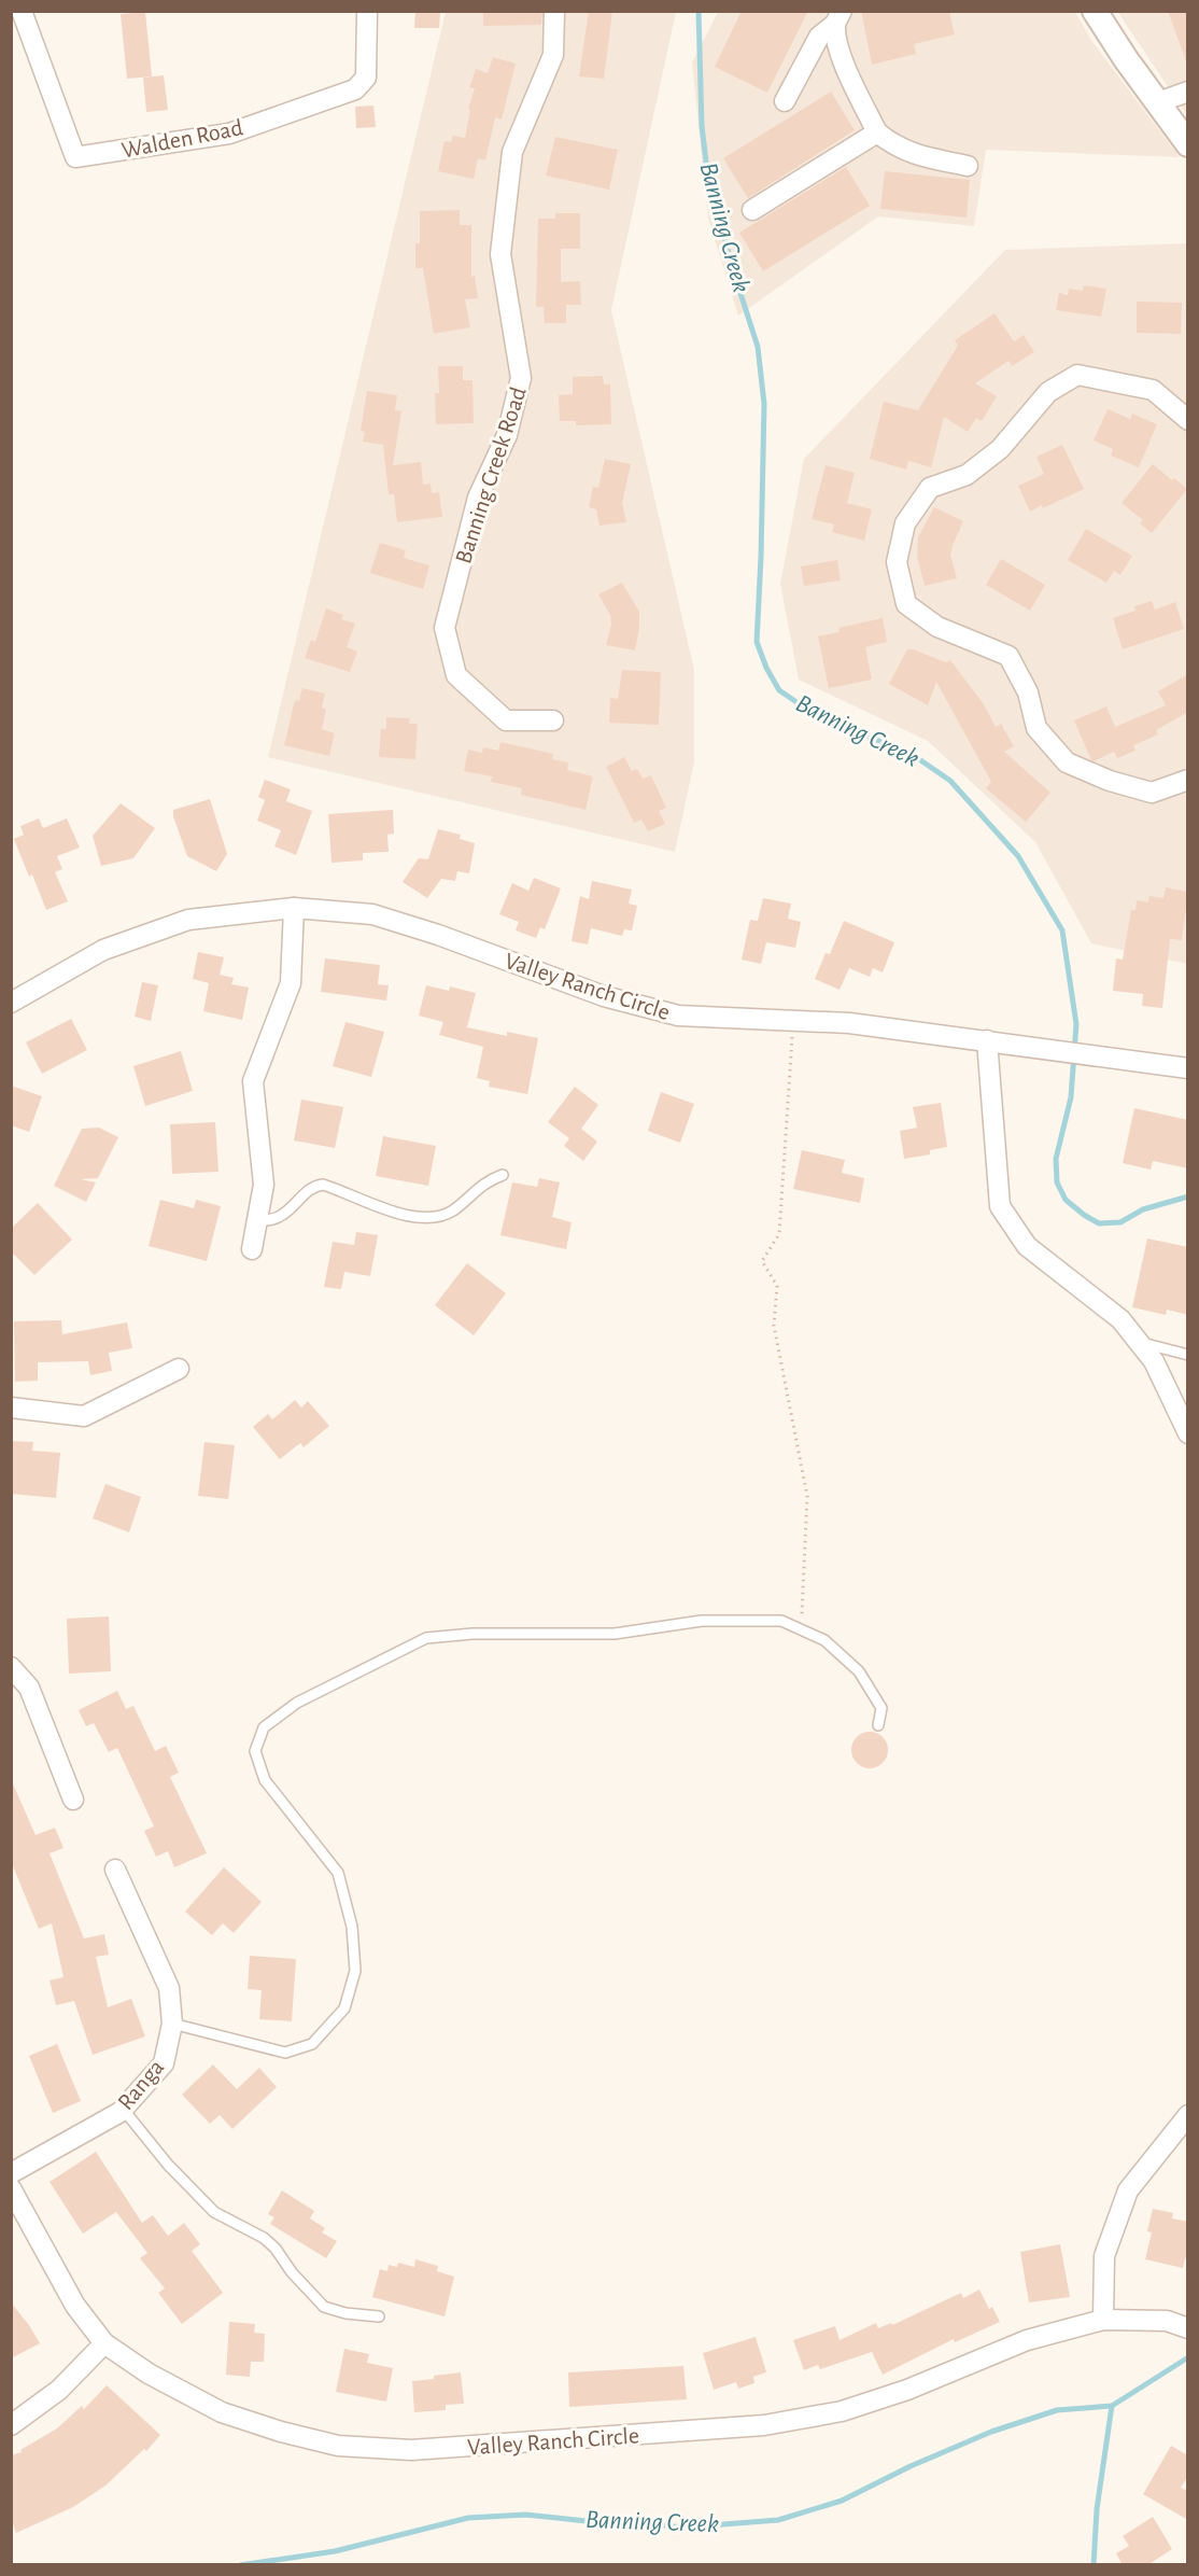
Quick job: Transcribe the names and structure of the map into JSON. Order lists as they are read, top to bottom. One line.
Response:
{"streets":{"street":["Walden Road","Banning Creek Road","Valley Ranch Circle","Ranga"]},"water":["Banning Creek"]}
